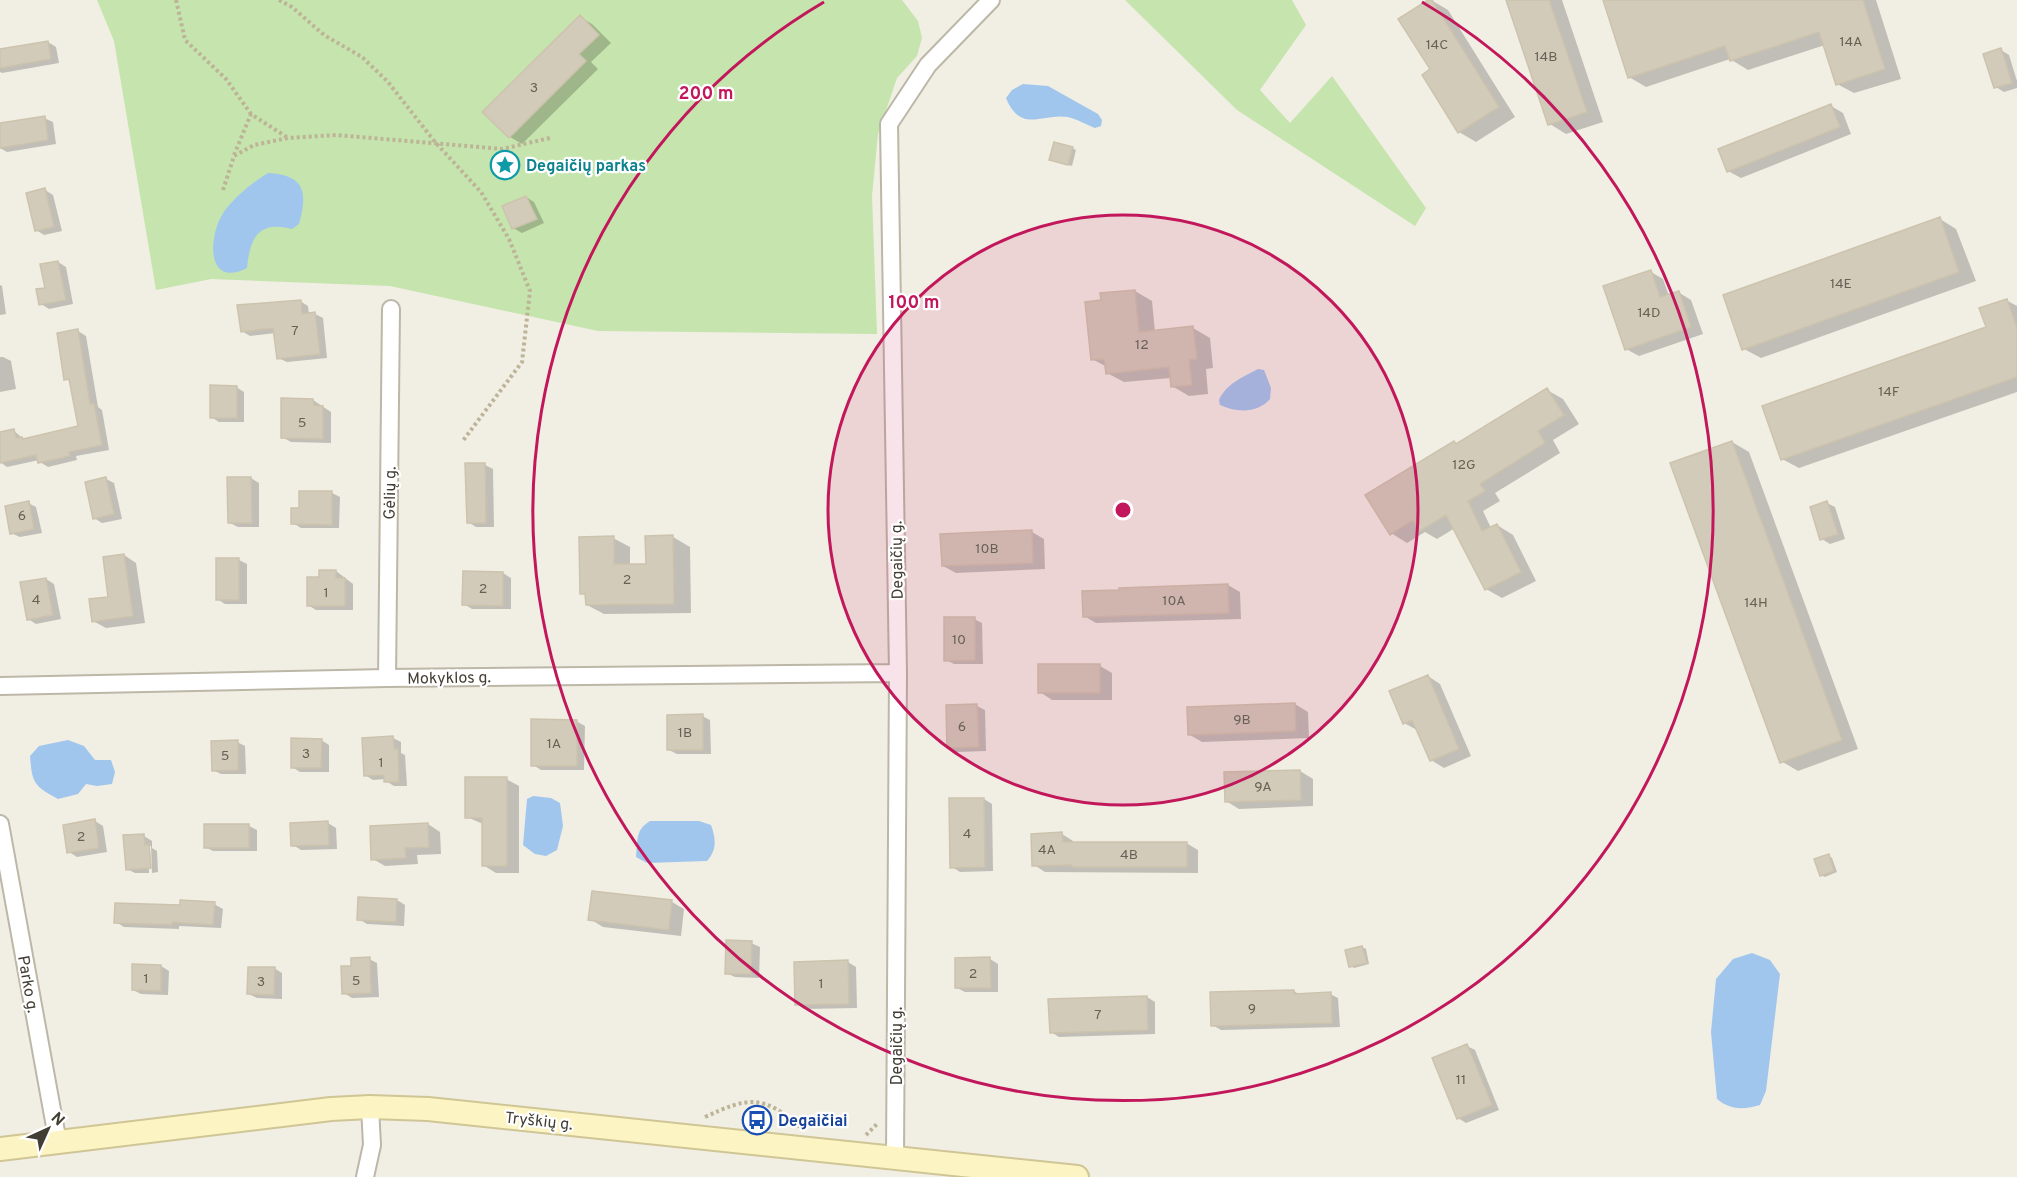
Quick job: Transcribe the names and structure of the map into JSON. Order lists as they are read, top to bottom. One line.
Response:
{"streets":{"main road":["Tryškių g."],"street":["Gėlių g.","Degaičių g.","Mokyklos g.","Parko g."]},"crossings":[["Gėlių g.","Mokyklos g."],["Degaičių g.","Mokyklos g."],["Degaičių g.","Tryškių g."],["Parko g.","Tryškių g."]],"places":{"place":["Degaičių parkas"],"bus stop":["Degaičiai"]},"house_numbers":["14A","14C","14B","3","14E","14D","7","12","14F","5","12G","6","10B","2","2","1","4","10A","14H","10","9B","6","1B","1A","3","5","1","9A","4","2","4A","4B","2","1","5","3","1","9","7","11"],"north":"top right","rings":["200 m","100 m"]}
